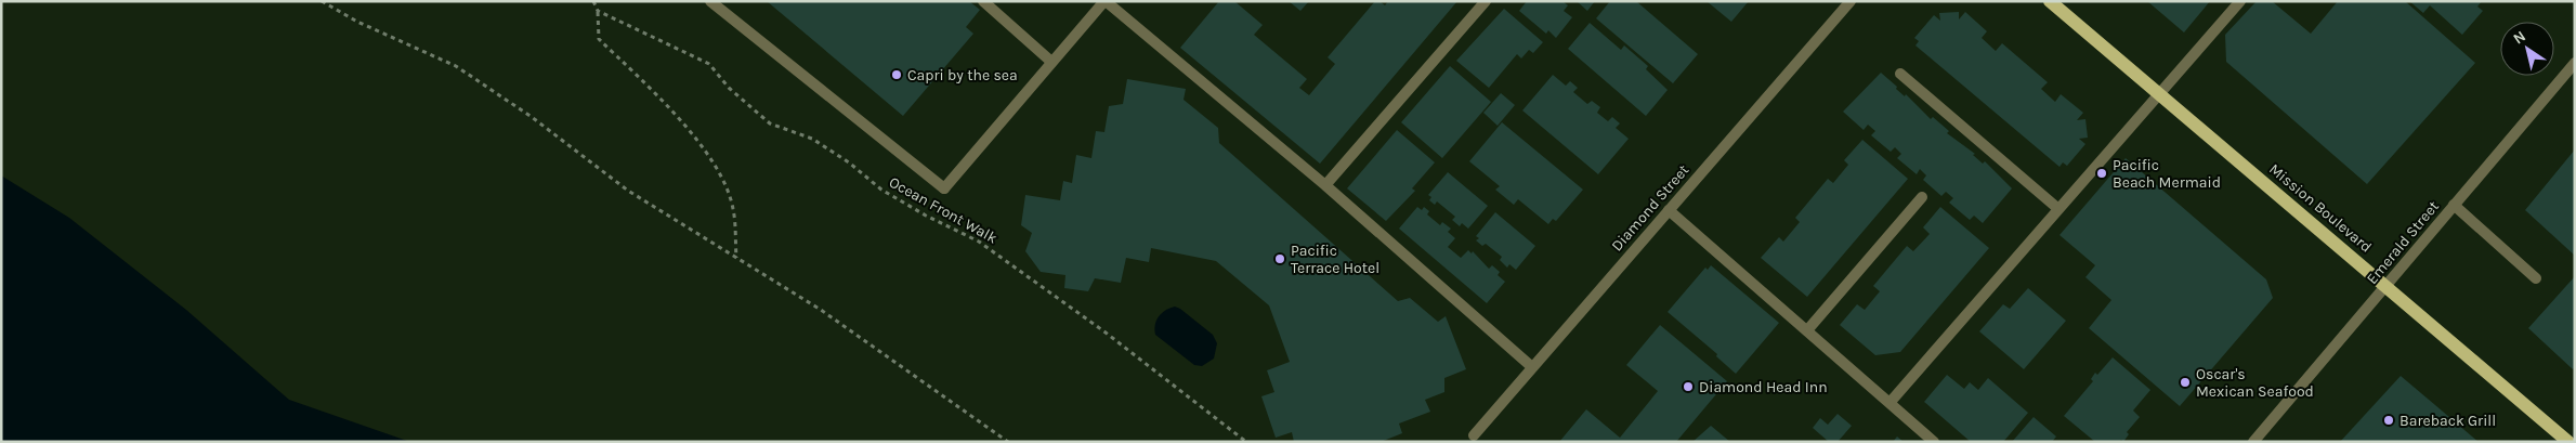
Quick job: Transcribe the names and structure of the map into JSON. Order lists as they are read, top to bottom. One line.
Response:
{"streets":{"main road":["Mission Boulevard"],"street":["Diamond Street","Emerald Street"],"path":["Ocean Front Walk"]},"crossings":[["Mission Boulevard","Emerald Street"]],"places":["Capri by the sea","Pacific Beach Mermaid","Pacific Terrace Hotel","Oscar's Mexican Seafood","Diamond Head Inn","Bareback Grill"],"north":"top left"}
